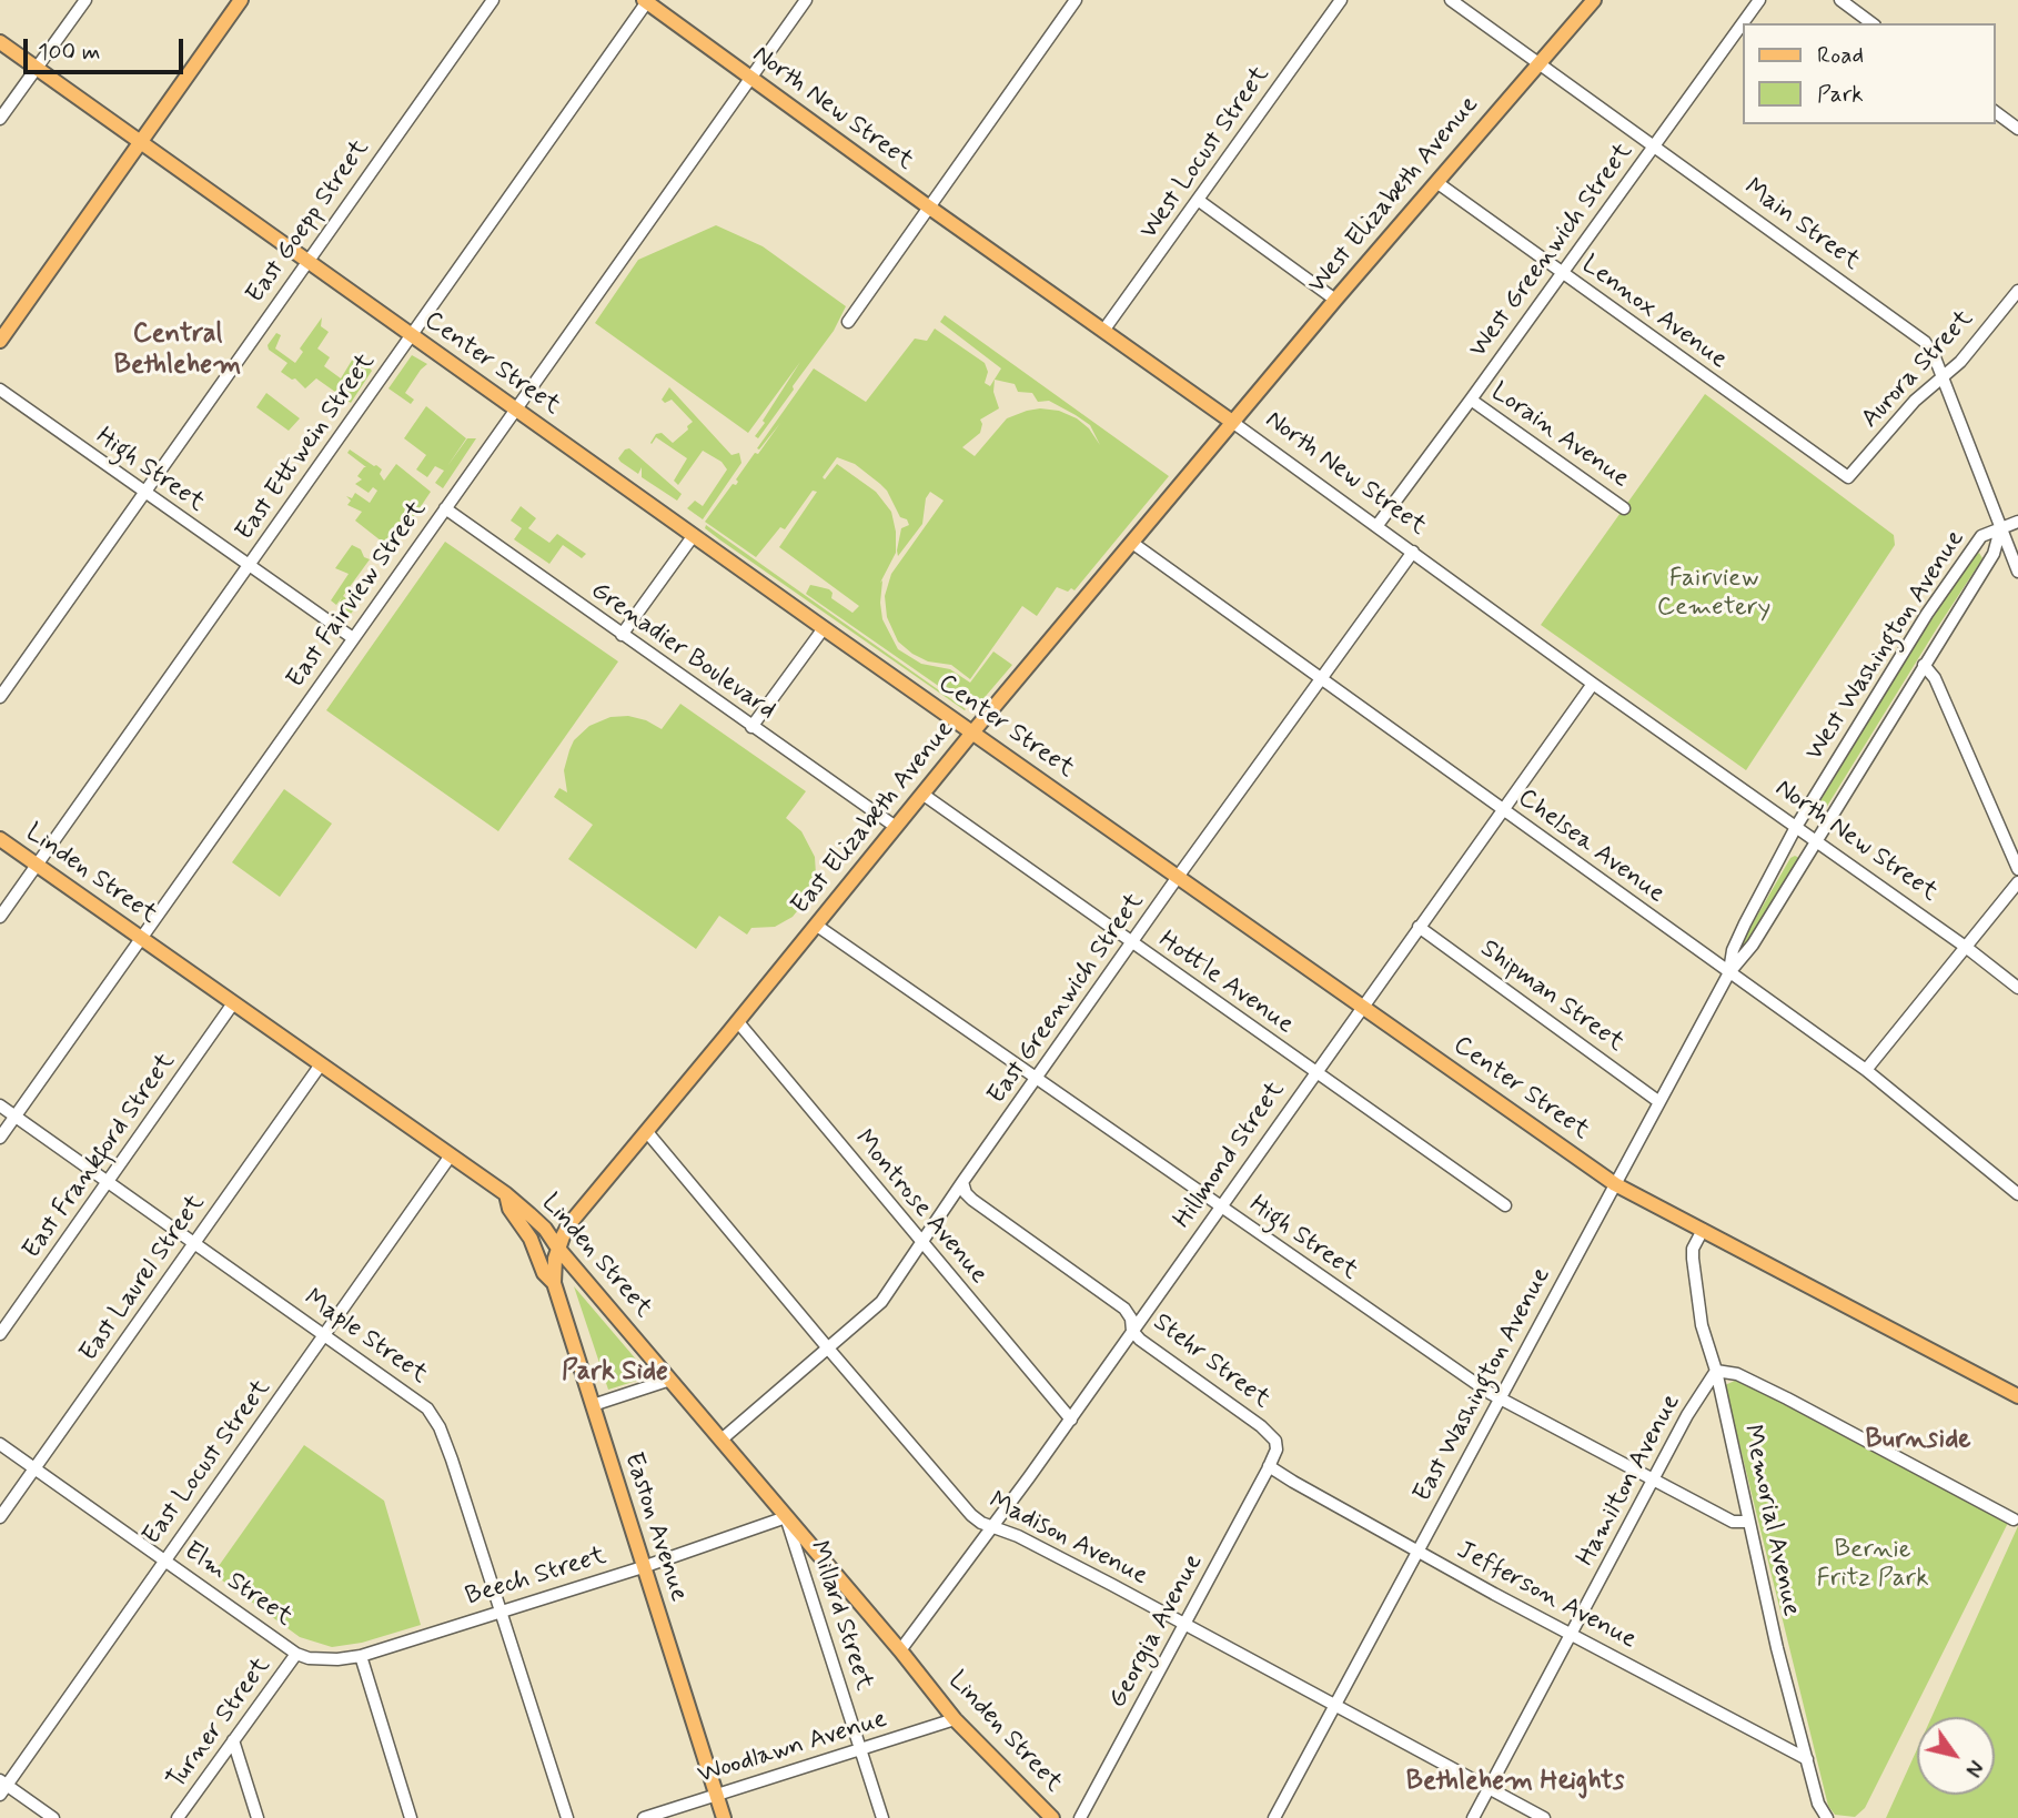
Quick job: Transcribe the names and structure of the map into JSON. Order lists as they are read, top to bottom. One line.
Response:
{"streets":{"main road":["North New Street","West Elizabeth Avenue","Center Street","East Elizabeth Avenue","Linden Street","Easton Avenue"],"street":["West Locust Street","East Goepp Street","Main Street","West Greenwich Street","Lennox Avenue","Aurora Street","Lorain Avenue","East Ettwein Street","High Street","East Fairview Street","West Washington Avenue","Grenadier Boulevard","Chelsea Avenue","Hottle Avenue","Shipman Street","East Greenwich Street","Hillmond Street","East Frankford Street","Montrose Avenue","East Laurel Street","Maple Street","Stehr Street","East Washington Avenue","East Locust Street","Hamilton Avenue","Memorial Avenue","Madison Avenue","Beech Street","Elm Street","Jefferson Avenue","Millard Street","Georgia Avenue","Turner Street","Woodlawn Avenue"]},"crossings":[["North New Street","West Locust Street"],["North New Street","West Elizabeth Avenue"],["North New Street","West Greenwich Street"],["North New Street","East Ettwein Street"],["North New Street","East Fairview Street"],["North New Street","West Washington Avenue"],["North New Street","East Elizabeth Avenue"],["North New Street","East Greenwich Street"],["North New Street","Hillmond Street"],["North New Street","East Washington Avenue"],["West Elizabeth Avenue","Main Street"],["West Elizabeth Avenue","Lennox Avenue"],["West Elizabeth Avenue","East Elizabeth Avenue"],["East Goepp Street","Center Street"],["East Goepp Street","High Street"],["Main Street","West Greenwich Street"],["Main Street","Aurora Street"],["Main Street","West Washington Avenue"],["West Greenwich Street","Lennox Avenue"],["West Greenwich Street","Lorain Avenue"],["Lennox Avenue","Aurora Street"],["Center Street","East Ettwein Street"],["Center Street","East Fairview Street"],["Center Street","East Elizabeth Avenue"],["Center Street","East Greenwich Street"],["Center Street","Hillmond Street"],["Center Street","East Washington Avenue"],["Center Street","Memorial Avenue"],["East Ettwein Street","High Street"],["East Ettwein Street","Linden Street"],["High Street","East Fairview Street"],["High Street","East Elizabeth Avenue"],["High Street","East Greenwich Street"],["High Street","Hillmond Street"],["High Street","East Washington Avenue"],["High Street","Hamilton Avenue"],["High Street","Memorial Avenue"],["East Fairview Street","Grenadier Boulevard"],["East Fairview Street","Linden Street"],["East Fairview Street","Maple Street"],["West Washington Avenue","East Washington Avenue"],["Grenadier Boulevard","East Elizabeth Avenue"],["East Elizabeth Avenue","Chelsea Avenue"],["East Elizabeth Avenue","Linden Street"],["East Elizabeth Avenue","Hottle Avenue"],["East Elizabeth Avenue","Montrose Avenue"],["East Elizabeth Avenue","Easton Avenue"],["East Elizabeth Avenue","Madison Avenue"],["Chelsea Avenue","East Greenwich Street"],["Chelsea Avenue","Hillmond Street"],["Chelsea Avenue","East Washington Avenue"],["Linden Street","East Greenwich Street"],["Linden Street","Hillmond Street"],["Linden Street","East Frankford Street"],["Linden Street","East Laurel Street"],["Linden Street","East Locust Street"],["Linden Street","Easton Avenue"],["Linden Street","Beech Street"],["Linden Street","Millard Street"],["Linden Street","Woodlawn Avenue"],["Hottle Avenue","East Greenwich Street"],["Hottle Avenue","Hillmond Street"],["Shipman Street","Hillmond Street"],["Shipman Street","East Washington Avenue"],["East Greenwich Street","Montrose Avenue"],["East Greenwich Street","Stehr Street"],["East Greenwich Street","Madison Avenue"],["Hillmond Street","Montrose Avenue"],["Hillmond Street","Stehr Street"],["Hillmond Street","Madison Avenue"],["East Frankford Street","Maple Street"],["East Laurel Street","Maple Street"],["East Laurel Street","Elm Street"],["Maple Street","East Locust Street"],["Maple Street","Beech Street"],["Stehr Street","Jefferson Avenue"],["Stehr Street","Georgia Avenue"],["East Washington Avenue","Madison Avenue"],["East Washington Avenue","Jefferson Avenue"],["East Locust Street","Elm Street"],["Hamilton Avenue","Memorial Avenue"],["Hamilton Avenue","Madison Avenue"],["Hamilton Avenue","Jefferson Avenue"],["Memorial Avenue","Jefferson Avenue"],["Easton Avenue","Beech Street"],["Easton Avenue","Woodlawn Avenue"],["Madison Avenue","Georgia Avenue"],["Beech Street","Elm Street"],["Beech Street","Millard Street"],["Beech Street","Turner Street"],["Elm Street","Turner Street"],["Jefferson Avenue","Georgia Avenue"],["Millard Street","Woodlawn Avenue"]],"districts":["Central Bethlehem","Park Side","Burnside","Bethlehem Heights"],"parks":["Fairview Cemetery","Bernie Fritz Park"],"legend":["Road","Park"],"scale_bar":"100 m","north":"bottom right"}
